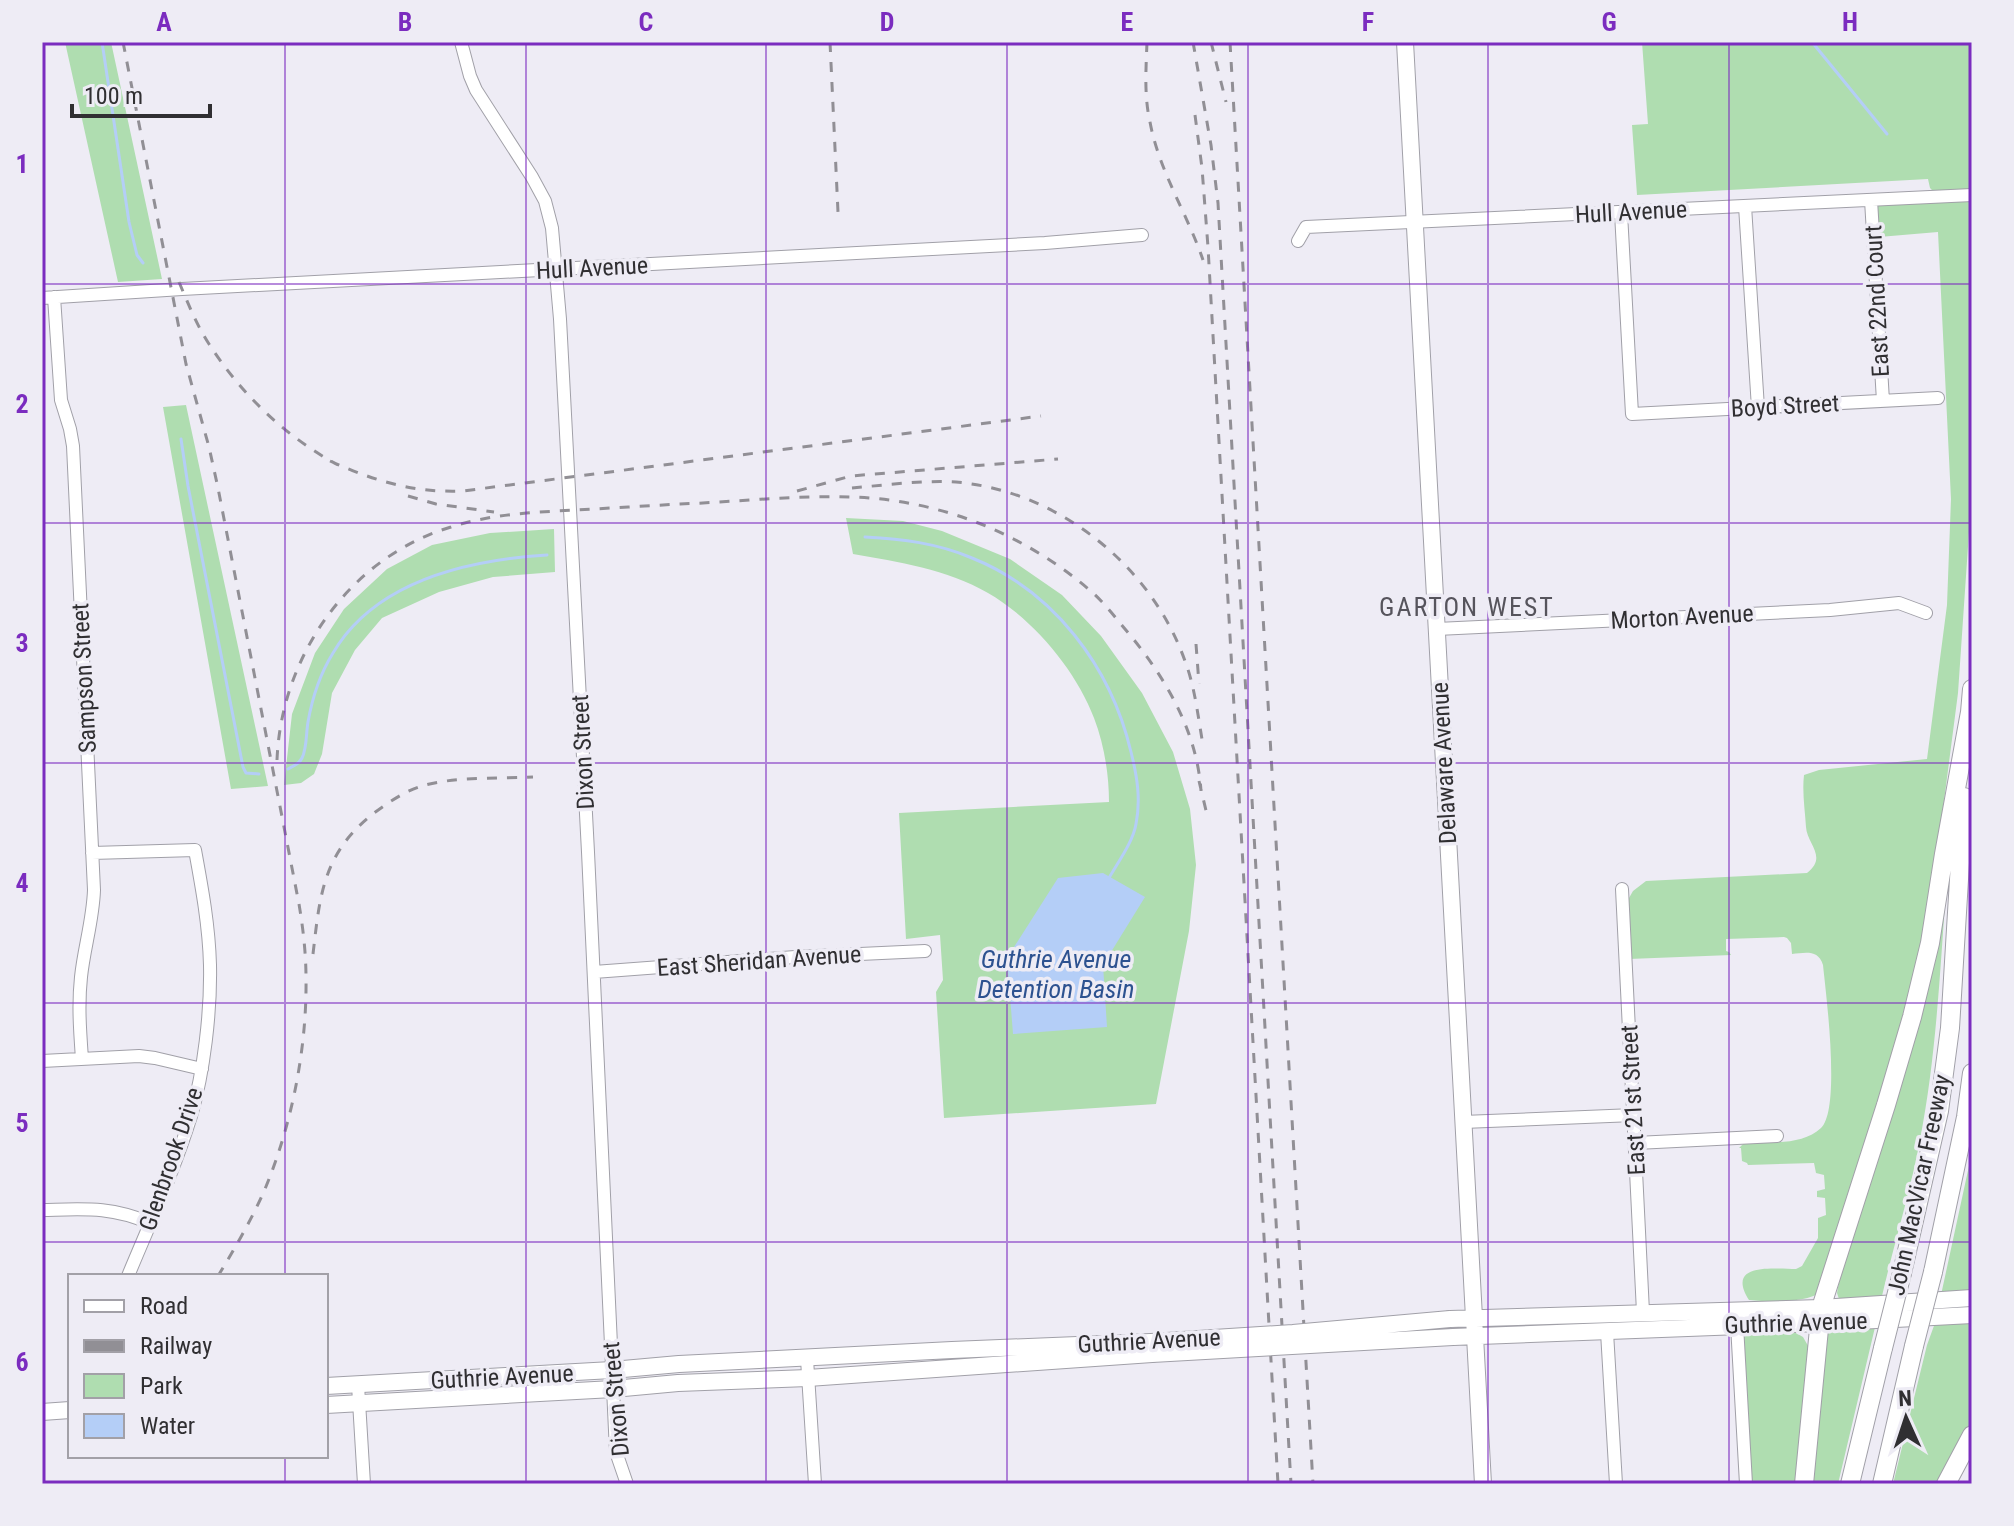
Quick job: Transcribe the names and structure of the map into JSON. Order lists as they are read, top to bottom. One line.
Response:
{"streets":{"highway":["John MacVicar Freeway"],"main road":["Delaware Avenue","Guthrie Avenue"],"street":["Hull Avenue","East 22nd Court","Boyd Street","Morton Avenue","Sampson Street","Dixon Street","East Sheridan Avenue","East 21st Street","Glenbrook Drive"]},"crossings":[["Hull Avenue","East 22nd Court"],["Hull Avenue","Boyd Street"],["Hull Avenue","Sampson Street"],["Hull Avenue","Dixon Street"],["Hull Avenue","Delaware Avenue"],["East 22nd Court","Boyd Street"],["Morton Avenue","Delaware Avenue"],["Sampson Street","Glenbrook Drive"],["Dixon Street","East Sheridan Avenue"],["Dixon Street","Guthrie Avenue"],["Delaware Avenue","Guthrie Avenue"],["East 21st Street","Guthrie Avenue"]],"districts":["GARTON WEST"],"water":["Guthrie Avenue Detention Basin"],"legend":["Road","Railway","Park","Water"],"scale_bar":"100 m","north":"top","grid":{"columns":["A","B","C","D","E","F","G","H"],"rows":["1","2","3","4","5","6"]}}
